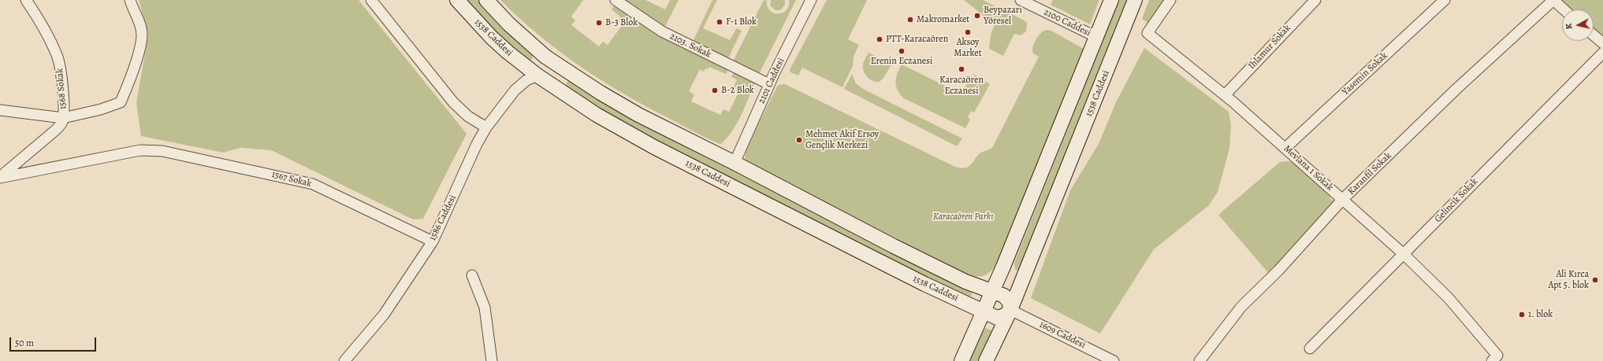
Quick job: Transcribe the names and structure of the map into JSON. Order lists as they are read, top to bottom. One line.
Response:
{"streets":{"main road":["1538 Caddesi"],"street":["2100 Caddesi","2103. Sokak","Ihlamur Sokak","Yasemin Sokak","2101 Caddesi","1568 Sokak","Mevlana 1 Sokak","Karanfil Sokak","1567 Sokak","Gelincik Sokak","1586 Caddesi","1609 Caddesi"]},"crossings":[["1538 Caddesi","2101 Caddesi"],["1538 Caddesi","1586 Caddesi"],["1538 Caddesi","1609 Caddesi"],["2103. Sokak","2101 Caddesi"],["Ihlamur Sokak","Mevlana 1 Sokak"],["Yasemin Sokak","Mevlana 1 Sokak"],["1568 Sokak","1567 Sokak"],["Mevlana 1 Sokak","Karanfil Sokak"],["Mevlana 1 Sokak","Gelincik Sokak"],["1567 Sokak","1586 Caddesi"]],"parks":["Karacaören Parkı"],"places":["Beypazarı Yöresel","Makromarket","F-1 Blok","B-3 Blok","Aksoy Market","PTT-Karacaören","Erenin Eczanesi","Karacaören Eczanesi","B-2 Blok","Mehmet Akif Ersoy Gençlik Merkezi","Ali Kırca Apt 5. blok","1. blok"],"scale_bar":"50 m","north":"left"}
